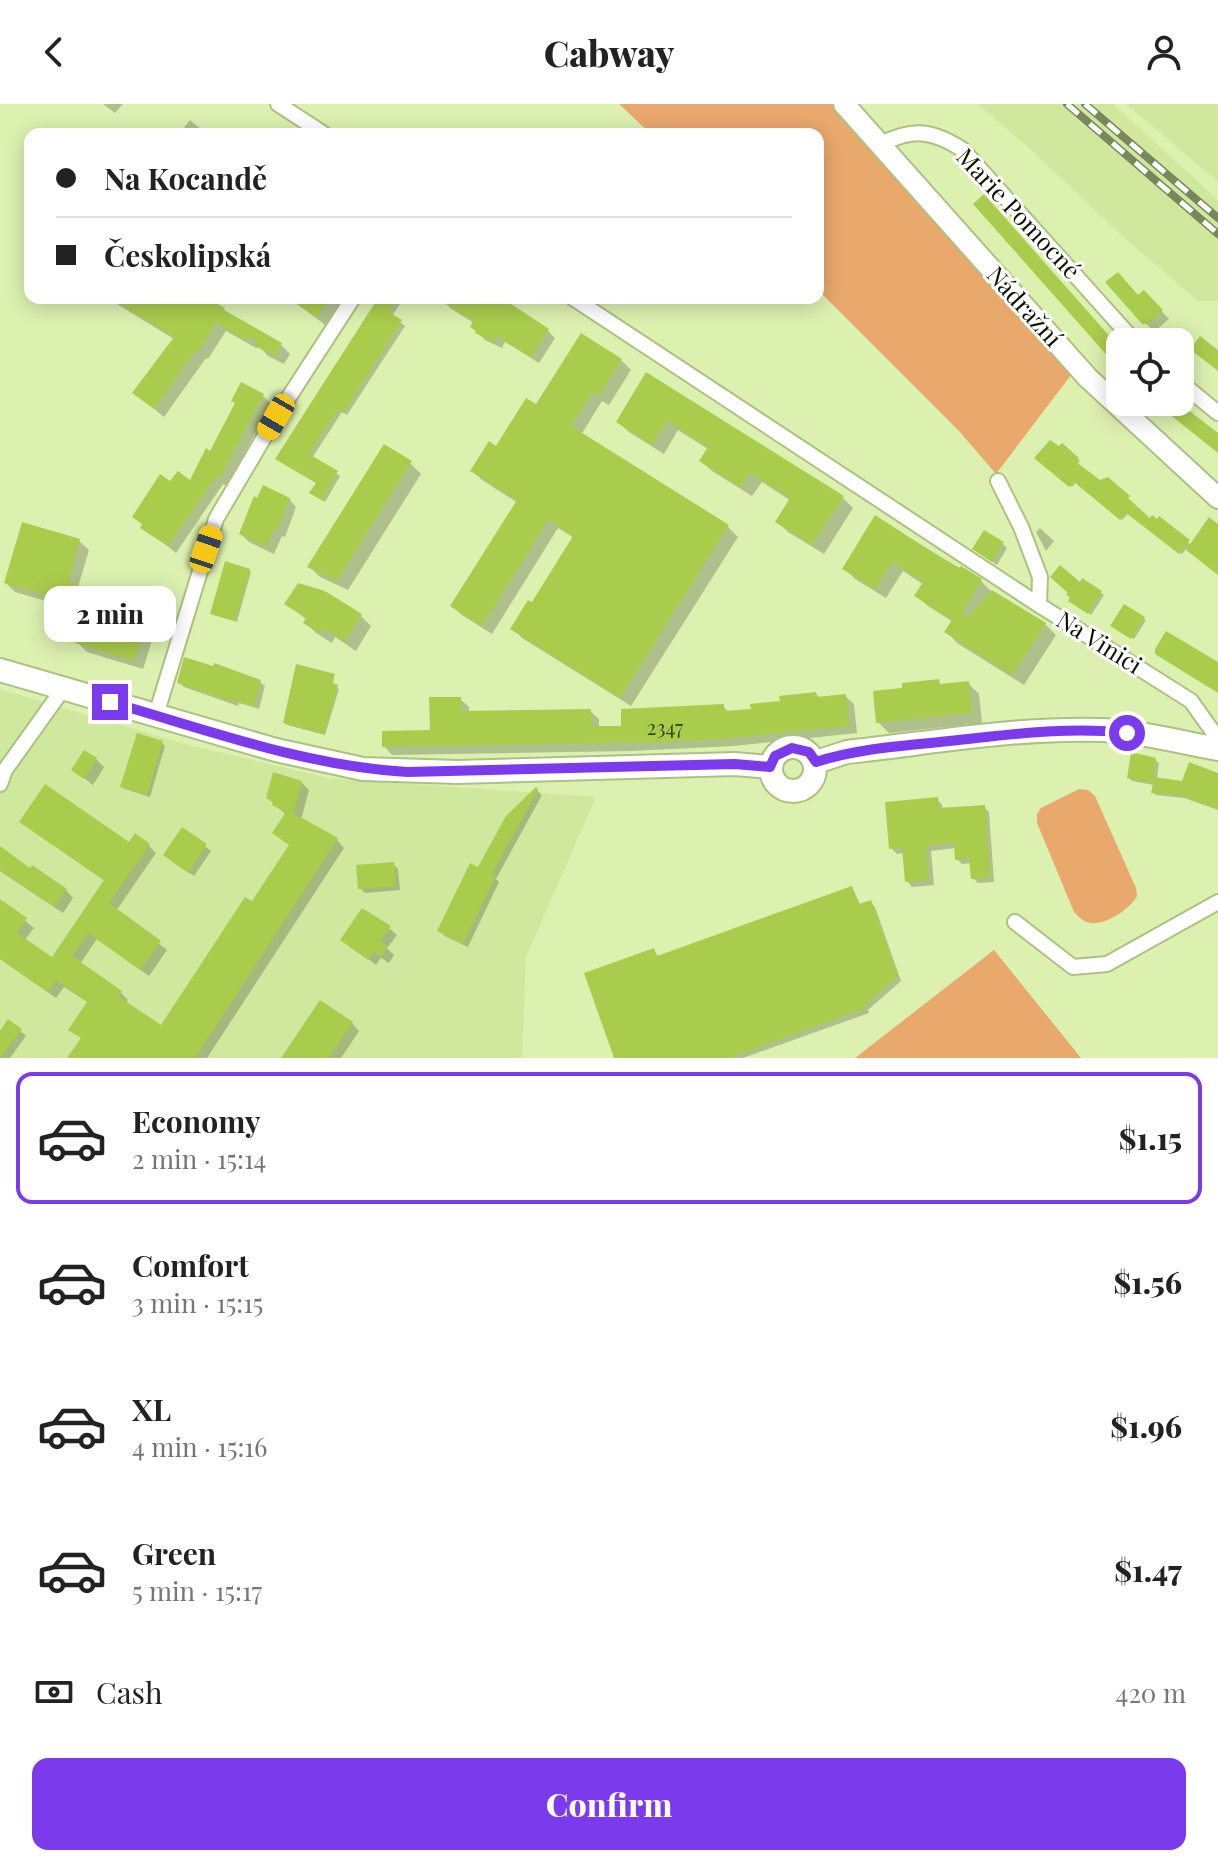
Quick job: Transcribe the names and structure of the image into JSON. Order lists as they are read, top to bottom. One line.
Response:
{"streets":{"main road":["Nádražní"],"street":["Marie Pomocné","Na Vinici"]},"crossings":[["Marie Pomocné","Nádražní"]],"house_numbers":["2347"],"page":{"header":"Cabway","banner":["Na Kocandě","Českolipská"],"bubble":"2 min","list":[{"name":"Economy","note":"2 min · 15:14","value":"$1.15"},{"name":"Comfort","note":"3 min · 15:15","value":"$1.56"},{"name":"XL","note":"4 min · 15:16","value":"$1.96"},{"name":"Green","note":"5 min · 15:17","value":"$1.47"}],"pay":["Cash","420 m"],"buttons":"Confirm"}}
